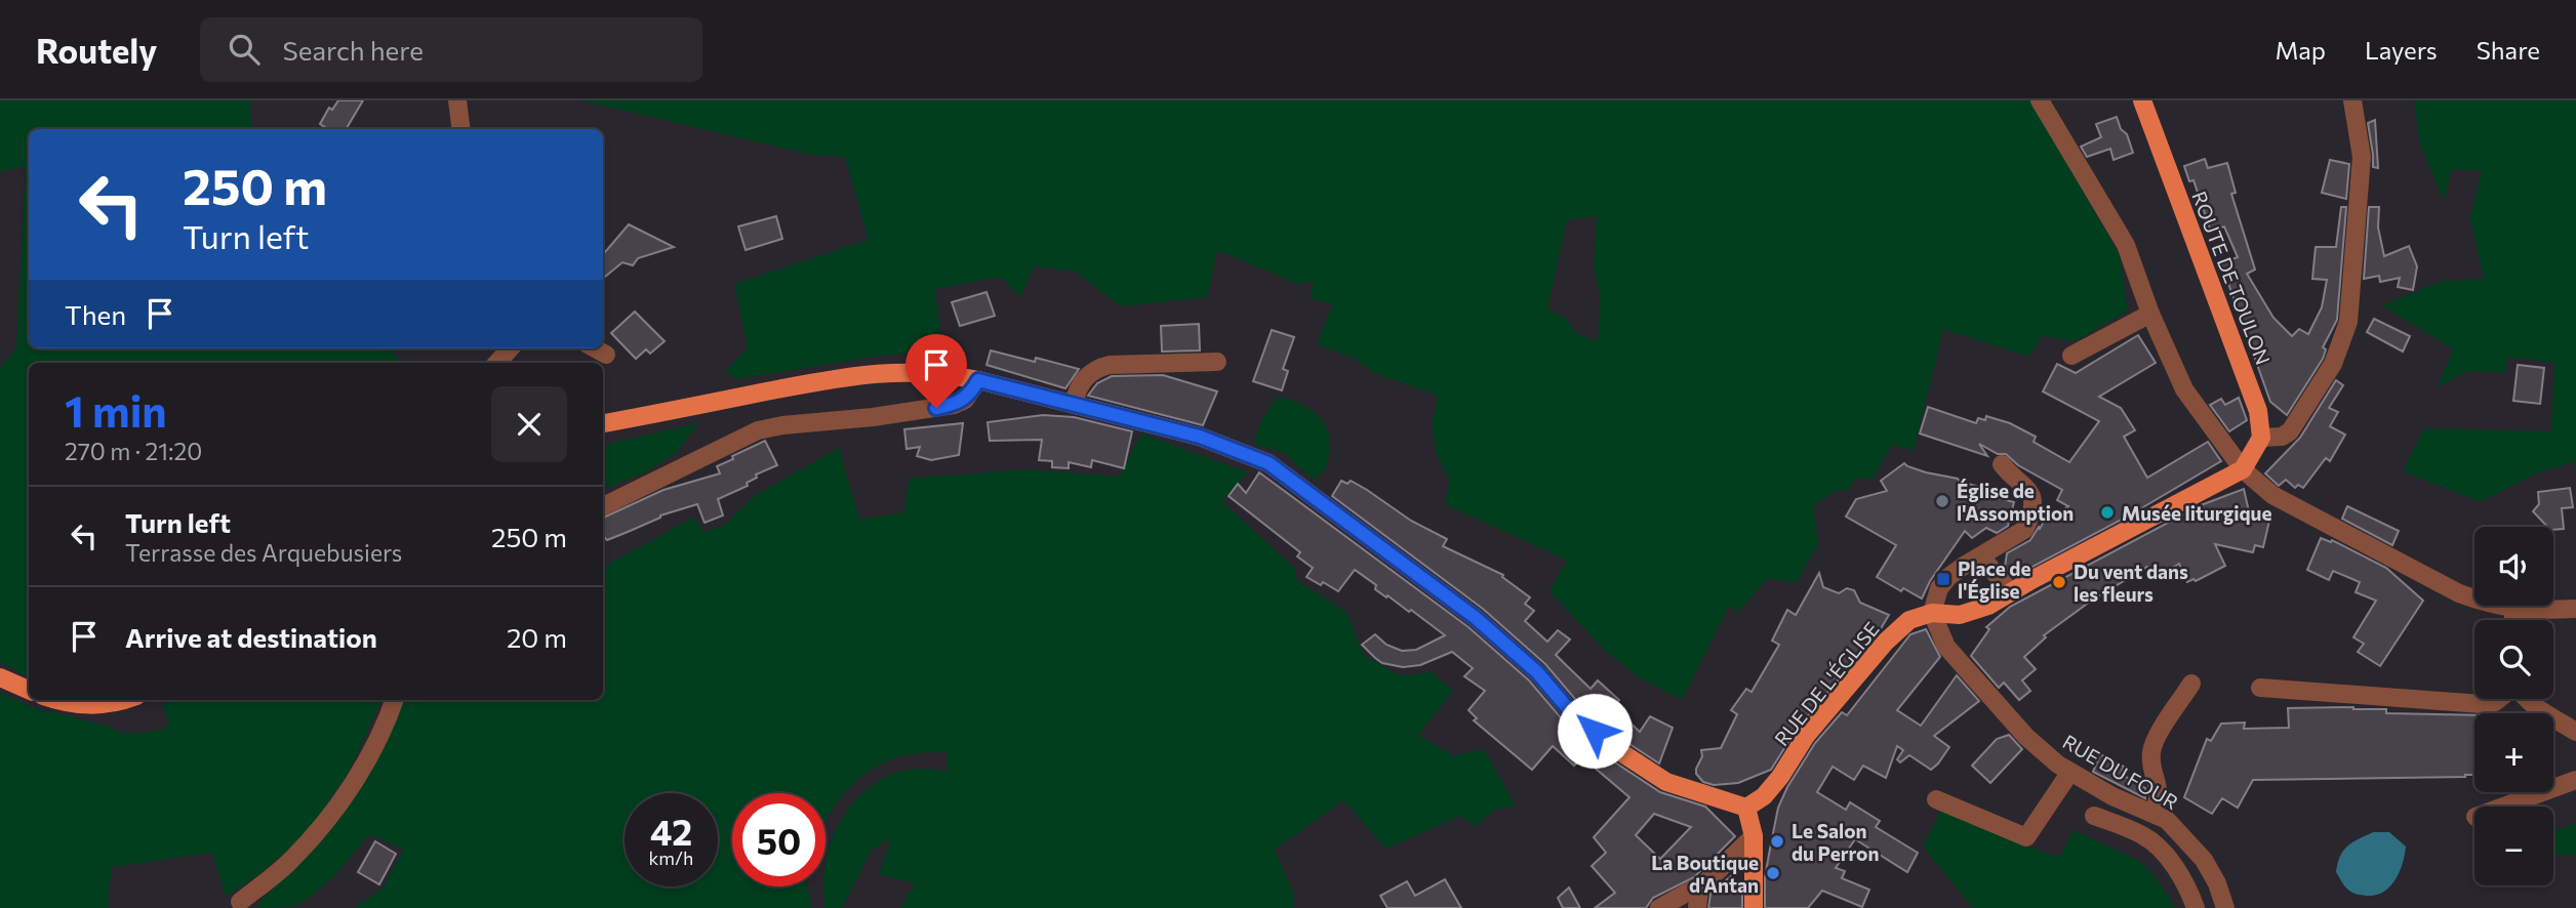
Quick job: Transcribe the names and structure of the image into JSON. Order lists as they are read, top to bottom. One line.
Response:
{"streets":{"main road":["ROUTE DE TOULON","RUE DE L'ÉGLISE"],"street":["RUE DU FOUR"]},"crossings":[["RUE DE L'ÉGLISE","RUE DU FOUR"]],"places":{"other":["Église de l'Assomption","Musée liturgique","Du vent dans les fleurs","Le Salon du Perron","La Boutique d'Antan"],"transit":["Place de l'Église"]},"page":{"header":"Routely","search":"Search here","nav":["Map","Layers","Share"],"turn":["250 m","Turn left"],"then":"Then","heading":["1 min","270 m · 21:20"],"list":[{"name":"Turn left","note":"Terrasse des Arquebusiers","value":"250 m"},{"name":"Arrive at destination","value":"20 m"}],"map_buttons":["+","−"],"speed":"42 km/h","limit":"50"}}
